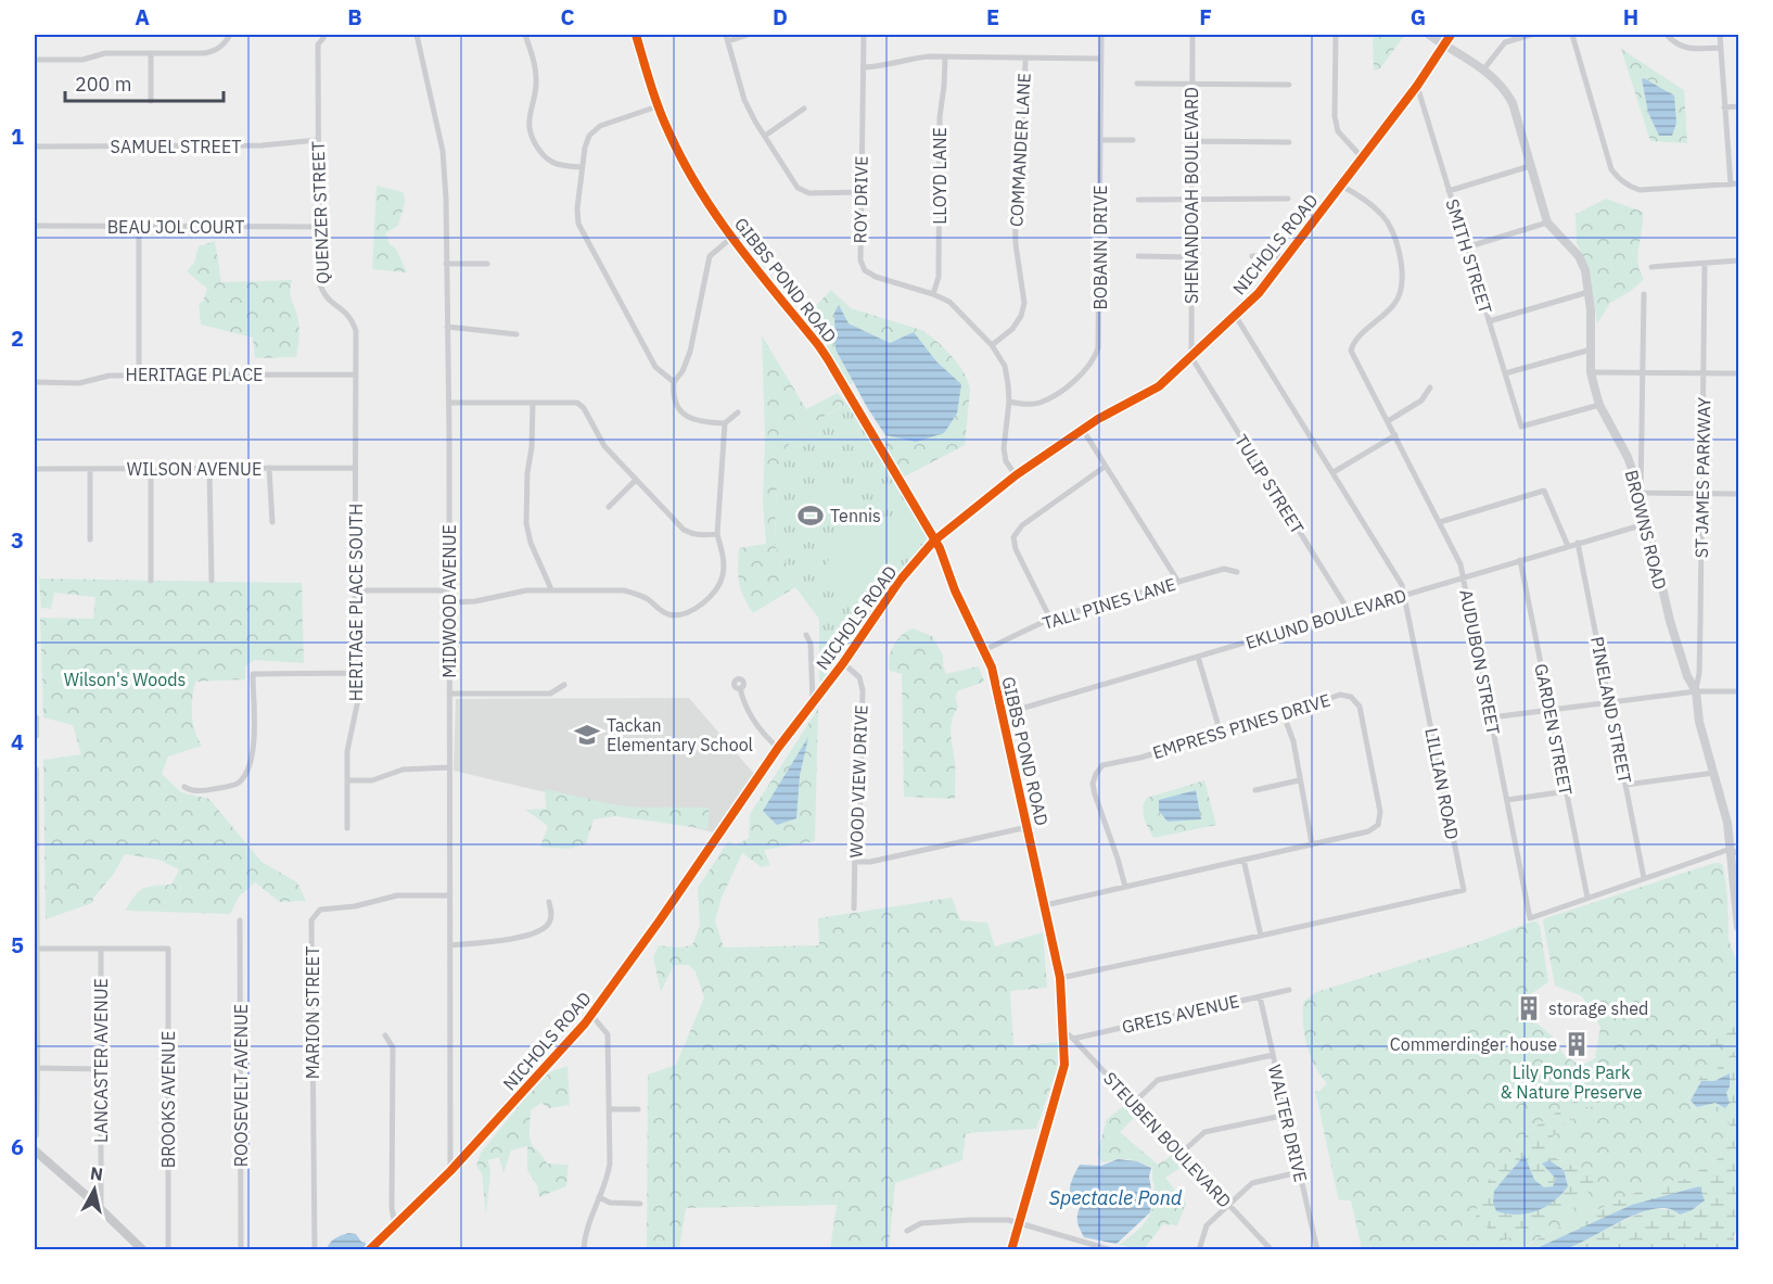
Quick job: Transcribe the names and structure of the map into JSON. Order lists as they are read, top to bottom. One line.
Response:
{"streets":{"street":["SAMUEL STREET","COMMANDER LANE","LLOYD LANE","SHENANDOAH BOULEVARD","ROY DRIVE","QUENZER STREET","BEAU JOL COURT","NICHOLS ROAD","BOBANN DRIVE","SMITH STREET","GIBBS POND ROAD","HERITAGE PLACE","WILSON AVENUE","ST JAMES PARKWAY","TULIP STREET","BROWNS ROAD","MIDWOOD AVENUE","HERITAGE PLACE SOUTH","TALL PINES LANE","EKLUND BOULEVARD","AUDUBON STREET","PINELAND STREET","EMPRESS PINES DRIVE","GARDEN STREET","WOOD VIEW DRIVE","LILLIAN ROAD","MARION STREET","GREIS AVENUE","LANCASTER AVENUE","ROOSEVELT AVENUE","BROOKS AVENUE","WALTER DRIVE","STEUBEN BOULEVARD"]},"crossings":[["SAMUEL STREET","QUENZER STREET"],["COMMANDER LANE","ROY DRIVE"],["LLOYD LANE","ROY DRIVE"],["SHENANDOAH BOULEVARD","NICHOLS ROAD"],["SHENANDOAH BOULEVARD","TULIP STREET"],["ROY DRIVE","NICHOLS ROAD"],["ROY DRIVE","BOBANN DRIVE"],["QUENZER STREET","BEAU JOL COURT"],["QUENZER STREET","HERITAGE PLACE"],["QUENZER STREET","HERITAGE PLACE SOUTH"],["NICHOLS ROAD","SMITH STREET"],["NICHOLS ROAD","GIBBS POND ROAD"],["NICHOLS ROAD","TULIP STREET"],["NICHOLS ROAD","BROWNS ROAD"],["NICHOLS ROAD","MIDWOOD AVENUE"],["NICHOLS ROAD","AUDUBON STREET"],["NICHOLS ROAD","WOOD VIEW DRIVE"],["NICHOLS ROAD","LILLIAN ROAD"],["SMITH STREET","BROWNS ROAD"],["GIBBS POND ROAD","TALL PINES LANE"],["GIBBS POND ROAD","EKLUND BOULEVARD"],["GIBBS POND ROAD","EMPRESS PINES DRIVE"],["GIBBS POND ROAD","LILLIAN ROAD"],["GIBBS POND ROAD","STEUBEN BOULEVARD"],["HERITAGE PLACE","HERITAGE PLACE SOUTH"],["WILSON AVENUE","HERITAGE PLACE SOUTH"],["ST JAMES PARKWAY","BROWNS ROAD"],["TULIP STREET","EKLUND BOULEVARD"],["BROWNS ROAD","EKLUND BOULEVARD"],["MIDWOOD AVENUE","MARION STREET"],["EKLUND BOULEVARD","AUDUBON STREET"],["EKLUND BOULEVARD","PINELAND STREET"],["EKLUND BOULEVARD","GARDEN STREET"],["EKLUND BOULEVARD","LILLIAN ROAD"],["AUDUBON STREET","GARDEN STREET"],["GREIS AVENUE","WALTER DRIVE"],["GREIS AVENUE","STEUBEN BOULEVARD"],["LANCASTER AVENUE","BROOKS AVENUE"]],"water":["Spectacle Pond"],"parks":["Wilson's Woods","Lily Ponds Park & Nature Preserve"],"places":{"sports":["Tennis"],"school or university":["Tackan Elementary School"],"building":["storage shed","Commerdinger house"]},"scale_bar":"200 m","north":"top","grid":{"columns":["A","B","C","D","E","F","G","H"],"rows":["1","2","3","4","5","6"]}}
